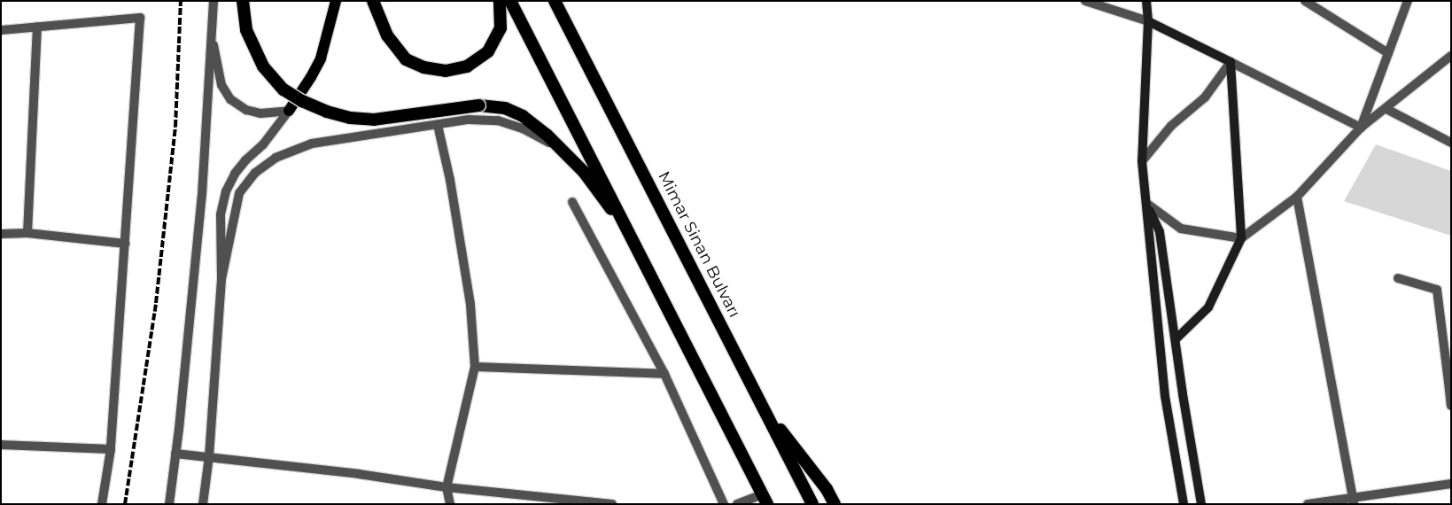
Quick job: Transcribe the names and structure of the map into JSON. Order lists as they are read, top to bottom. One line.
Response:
{"streets":{"highway":["Mimar Sinan Bulvarı"]}}
